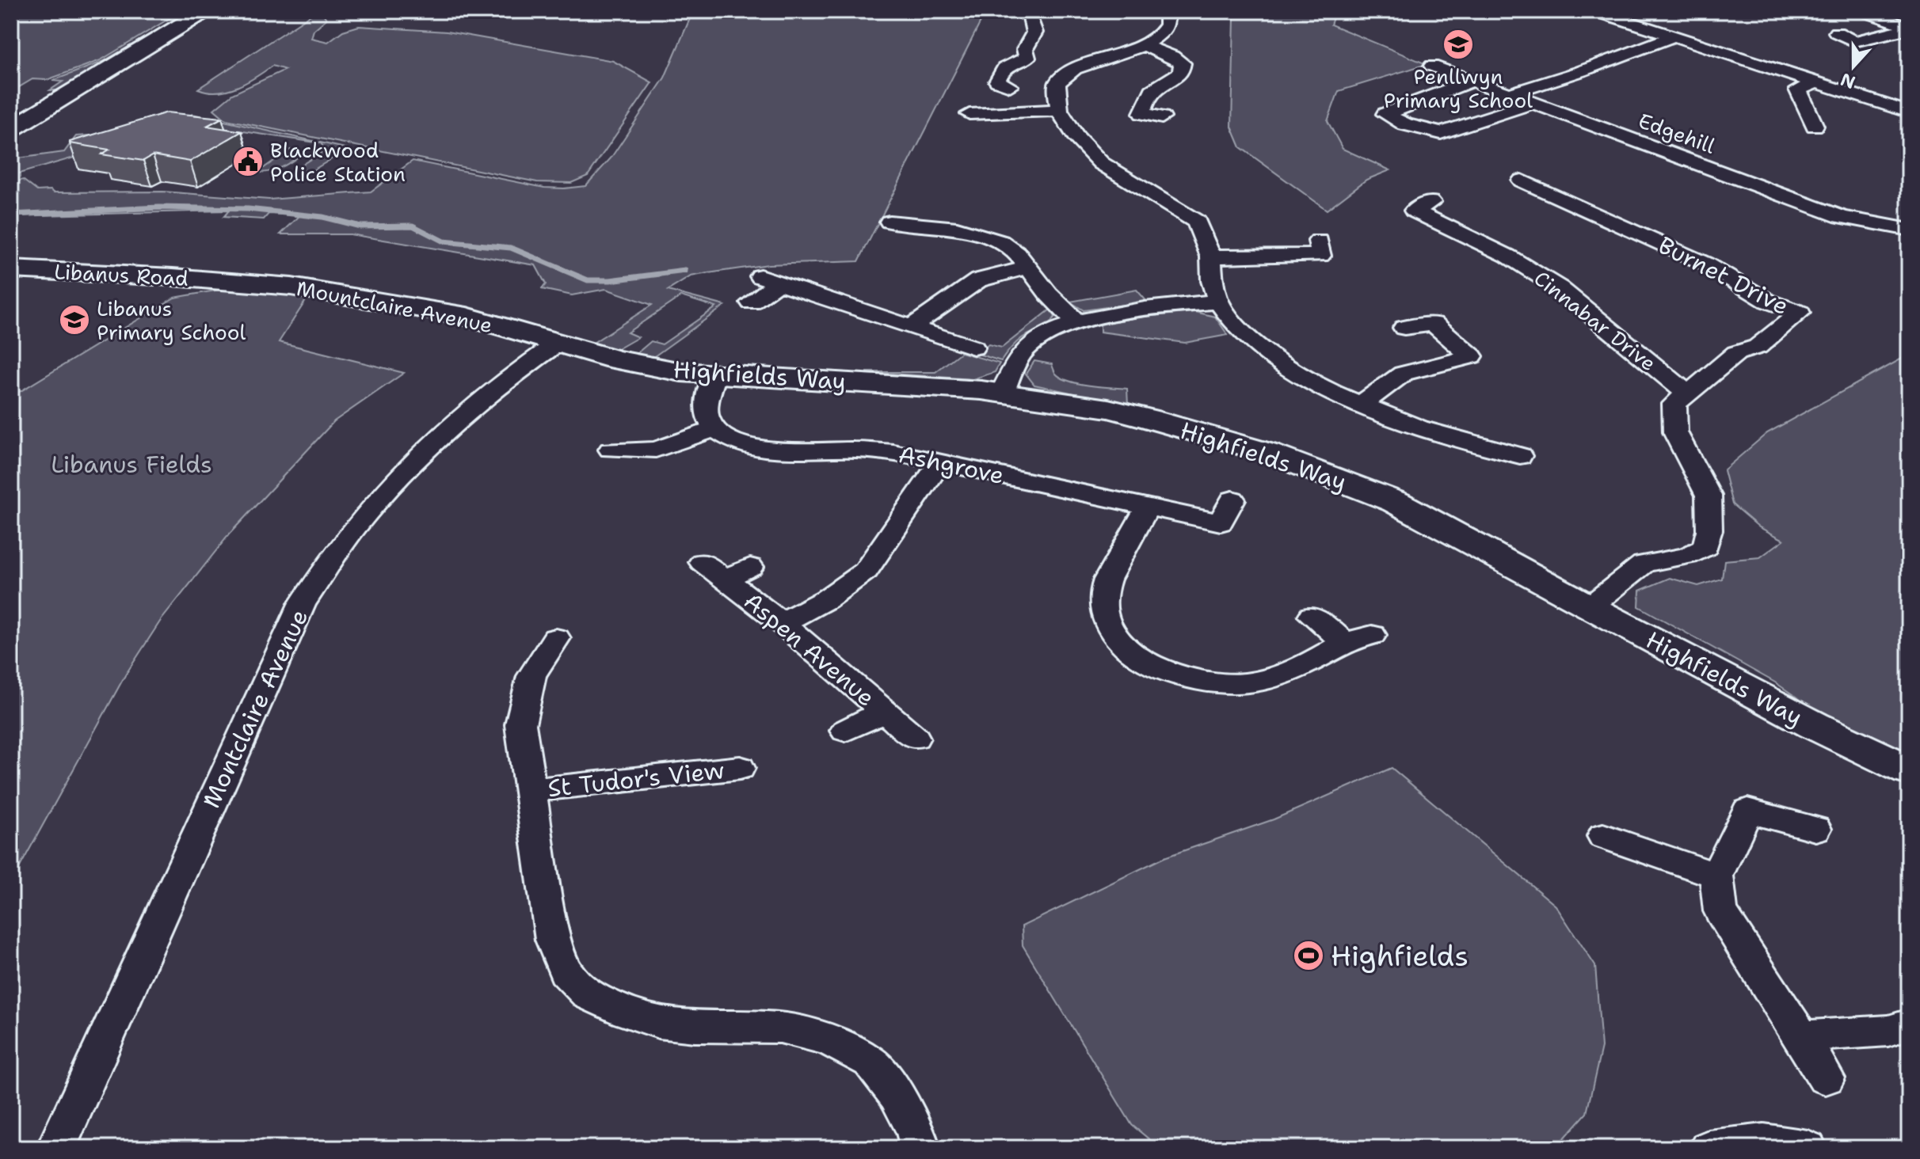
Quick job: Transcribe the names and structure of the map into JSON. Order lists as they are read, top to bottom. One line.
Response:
{"streets":{"main road":["Libanus Road","Mountclaire Avenue","Highfields Way"],"street":["Edgehill","Burnet Drive","Cinnabar Drive","Ashgrove","Aspen Avenue","Montclaire Avenue","St Tudor's View"]},"crossings":[["Libanus Road","Mountclaire Avenue"],["Burnet Drive","Cinnabar Drive"],["Burnet Drive","Highfields Way"],["Mountclaire Avenue","Highfields Way"],["Mountclaire Avenue","Montclaire Avenue"],["Highfields Way","Montclaire Avenue"]],"parks":["Libanus Fields"],"places":{"school or university":["Penllwyn Primary School","Libanus Primary School"],"public building":["Blackwood Police Station"],"sports":["Highfields"]},"north":"bottom"}
